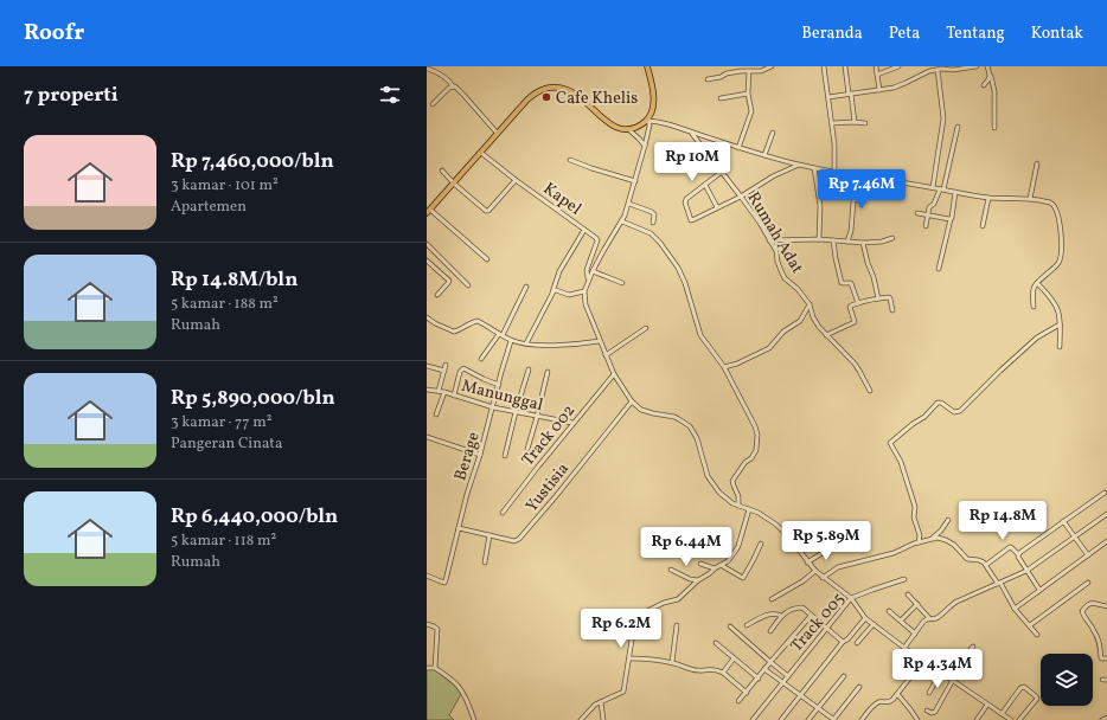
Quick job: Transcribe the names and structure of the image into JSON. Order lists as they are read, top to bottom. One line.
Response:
{"streets":{"street":["Kapel","Rumah Adat","Manunggal","Track 002","Berage","Yustisia","Track 005"]},"crossings":[["Manunggal","Track 002"],["Manunggal","Berage"],["Berage","Yustisia"]],"places":["Cafe Khelis"],"page":{"header":"Roofr","nav":["Beranda","Peta","Tentang","Kontak"],"heading":"7 properti","list":[{"name":"Rp 7,460,000/bln","note":"3 kamar · 101 m² · Apartemen"},{"name":"Rp 14.8M/bln","note":"5 kamar · 188 m² · Rumah"},{"name":"Rp 5,890,000/bln","note":"3 kamar · 77 m² · Pangeran Cinata"},{"name":"Rp 6,440,000/bln","note":"5 kamar · 118 m² · Rumah"}],"price":["Rp 10M","Rp 7.46M","Rp 14.8M","Rp 5.89M","Rp 6.44M","Rp 6.2M","Rp 4.34M"]}}
